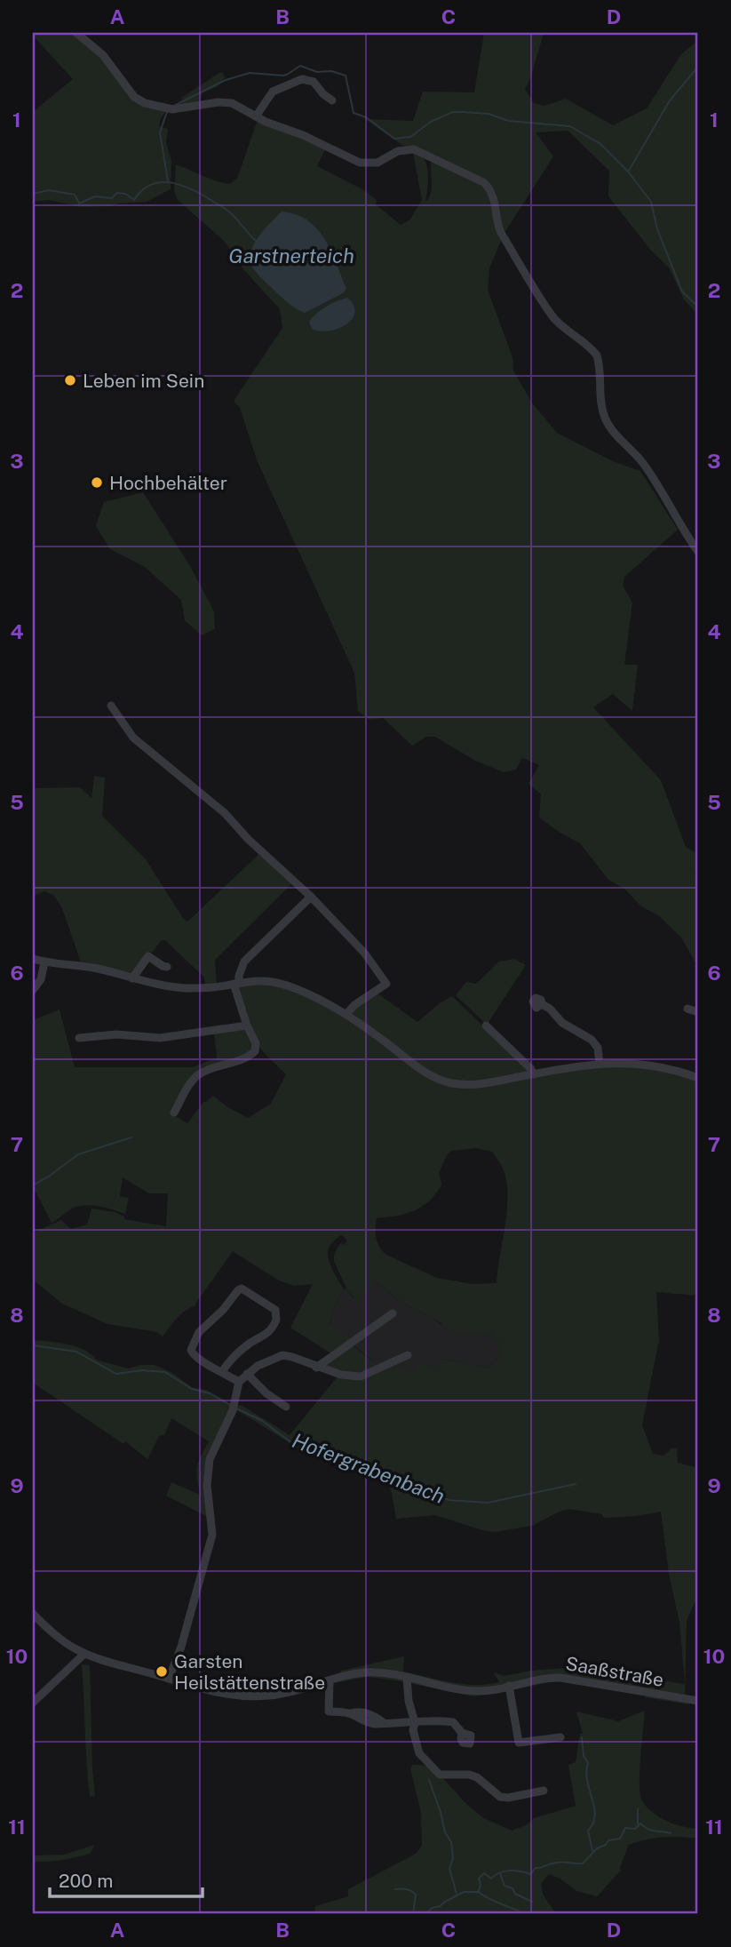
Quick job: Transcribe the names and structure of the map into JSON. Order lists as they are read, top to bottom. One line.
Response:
{"streets":{"street":["Saaßstraße"]},"water":["Garstnerteich","Hofergrabenbach"],"places":["Leben im Sein","Hochbehälter","Garsten Heilstättenstraße"],"scale_bar":"200 m","grid":{"columns":["A","B","C","D"],"rows":["1","2","3","4","5","6","7","8","9","10","11"]}}
